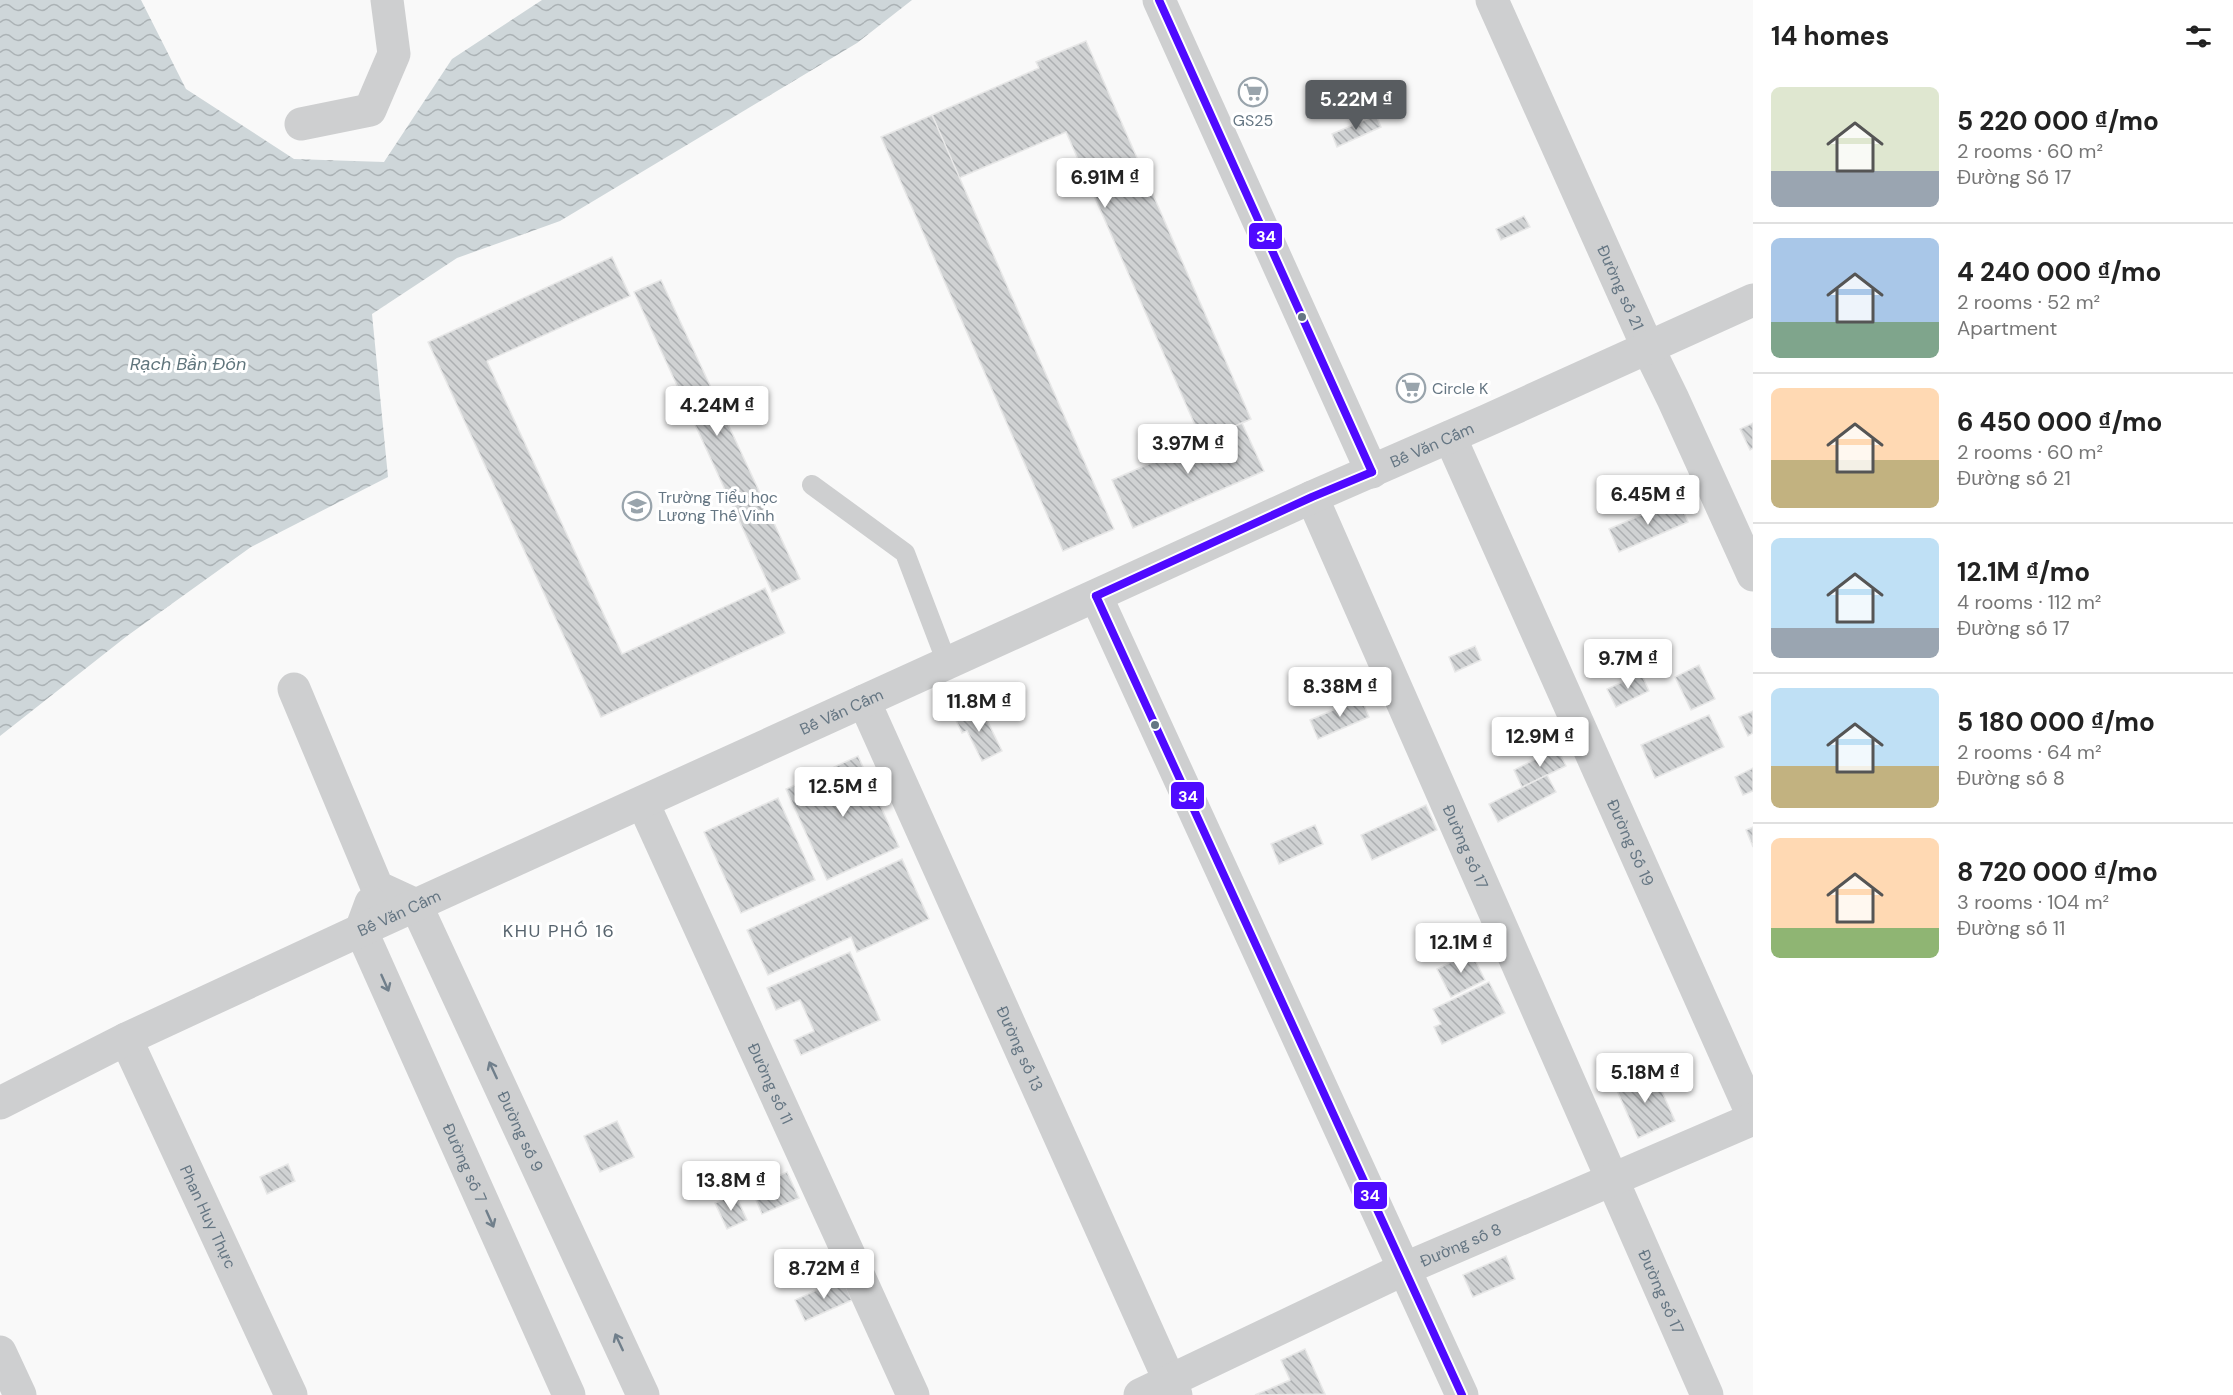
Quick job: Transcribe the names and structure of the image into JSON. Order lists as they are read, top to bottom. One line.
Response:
{"streets":{"street":["Đường số 21","Bế Văn Cấm","Đường Số 19","Đường số 17","Đường số 13","Đường số 11","Đường số 9","Đường số 7","Phan Huy Thực","Đường số 8"]},"crossings":[["Đường số 21","Bế Văn Cấm"],["Bế Văn Cấm","Đường Số 19"],["Bế Văn Cấm","Đường số 17"],["Bế Văn Cấm","Đường số 13"],["Bế Văn Cấm","Đường số 11"],["Bế Văn Cấm","Đường số 9"],["Bế Văn Cấm","Đường số 7"],["Bế Văn Cấm","Phan Huy Thực"],["Đường Số 19","Đường số 8"],["Đường số 17","Đường số 8"],["Đường số 13","Đường số 8"]],"one_way":["Đường số 9","Đường số 7"],"districts":["KHU PHỐ 16"],"water":["Rạch Bần Đôn"],"places":{"supermarket":["GS25","Circle K"],"school or university":["Trường Tiểu học Lương Thế Vinh"]},"lines":["transit line 34"],"page":{"heading":"14 homes","list":[{"name":"5 220 000 ₫/mo","note":"2 rooms · 60 m² · Đường Số 17"},{"name":"4 240 000 ₫/mo","note":"2 rooms · 52 m² · Apartment"},{"name":"6 450 000 ₫/mo","note":"2 rooms · 60 m² · Đường số 21"},{"name":"12.1M ₫/mo","note":"4 rooms · 112 m² · Đường số 17"},{"name":"5 180 000 ₫/mo","note":"2 rooms · 64 m² · Đường số 8"},{"name":"8 720 000 ₫/mo","note":"3 rooms · 104 m² · Đường số 11"}],"price":["5.22M ₫","6.91M ₫","4.24M ₫","3.97M ₫","6.45M ₫","9.7M ₫","8.38M ₫","11.8M ₫","12.9M ₫","12.5M ₫","12.1M ₫","5.18M ₫","13.8M ₫","8.72M ₫"]}}
